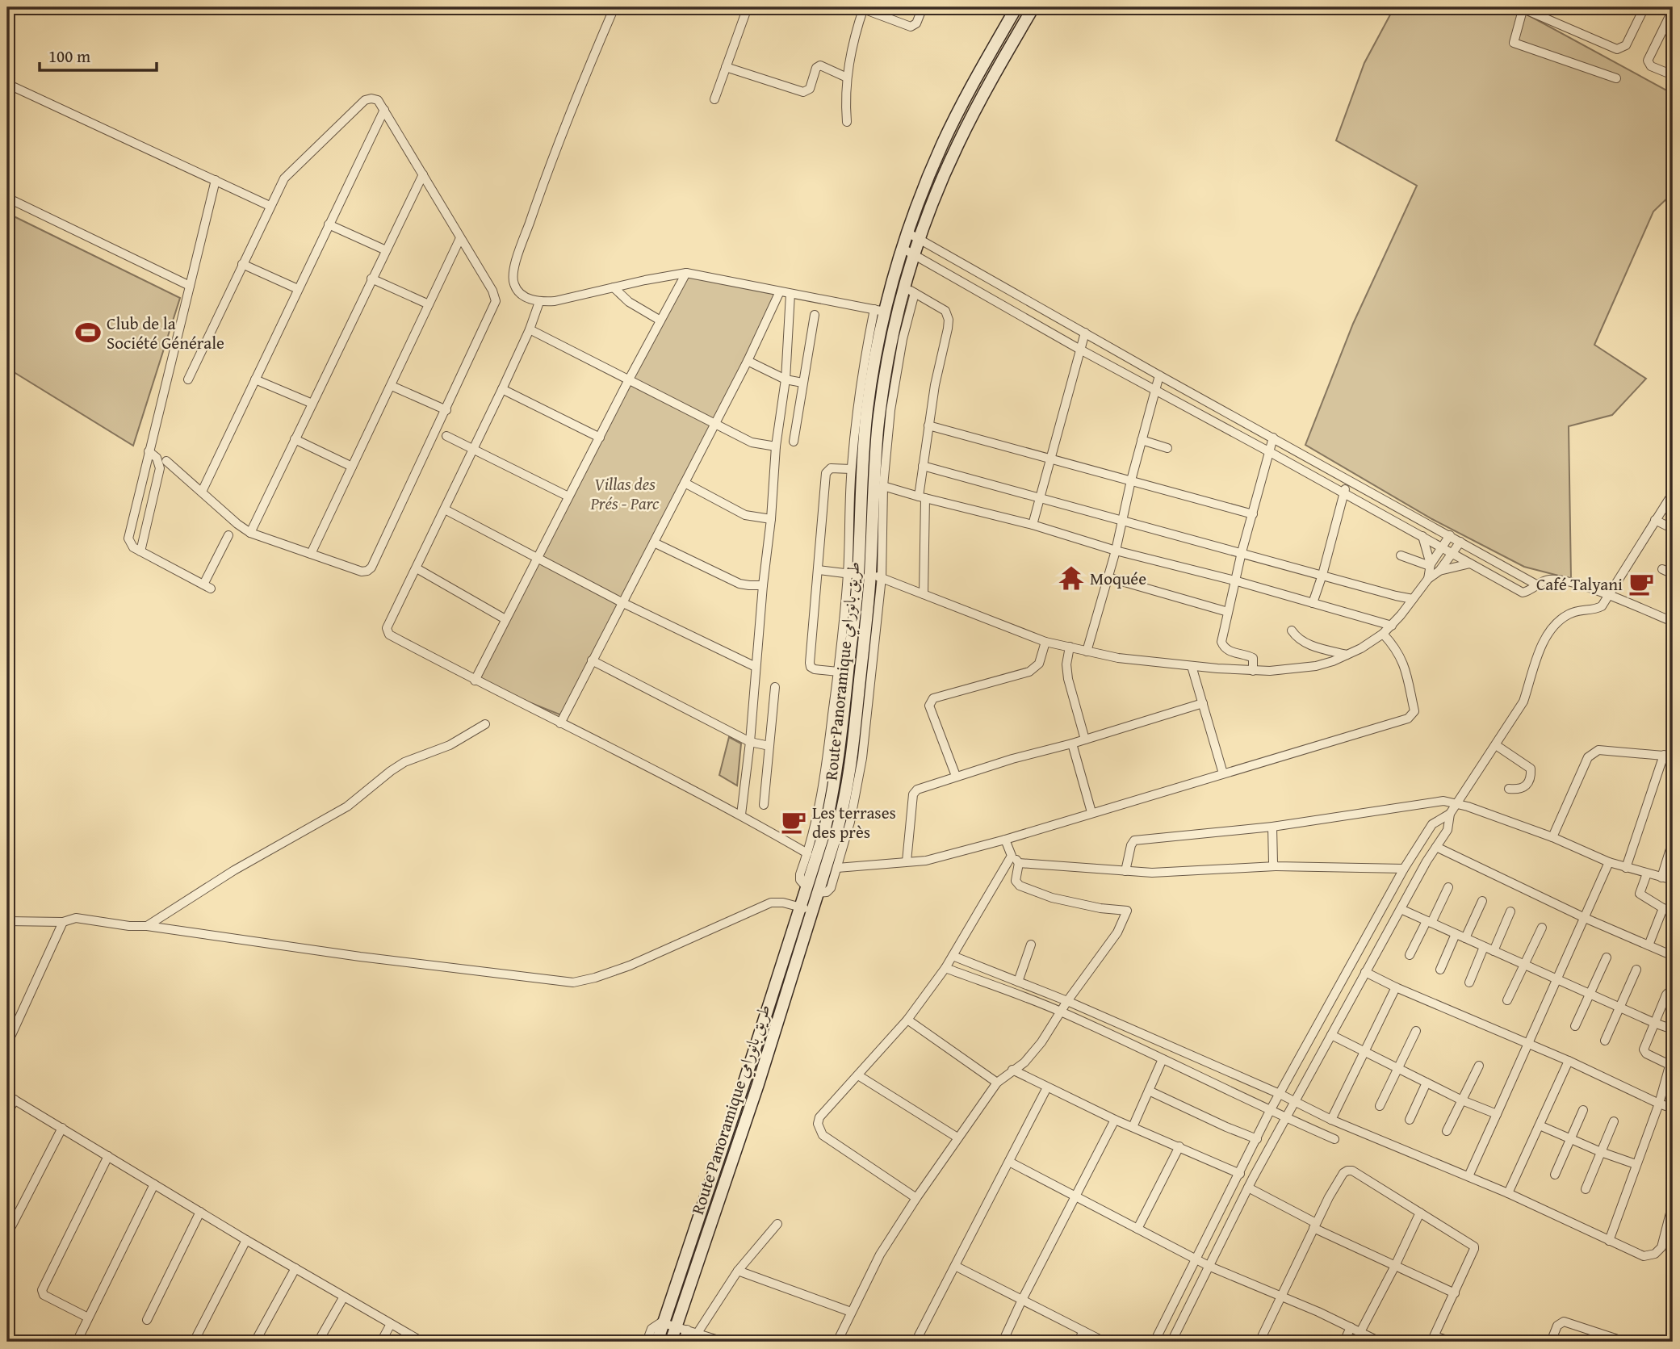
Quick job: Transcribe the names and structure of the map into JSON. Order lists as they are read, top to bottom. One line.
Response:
{"streets":{"street":["Route Panoramique طريق بانورامي"]},"parks":["Villas des Prés - Parc"],"places":{"sports":["Club de la Société Générale"],"temple":["Moquée"],"cafe":["Café Talyani","Les terrases des près"]},"scale_bar":"100 m"}
